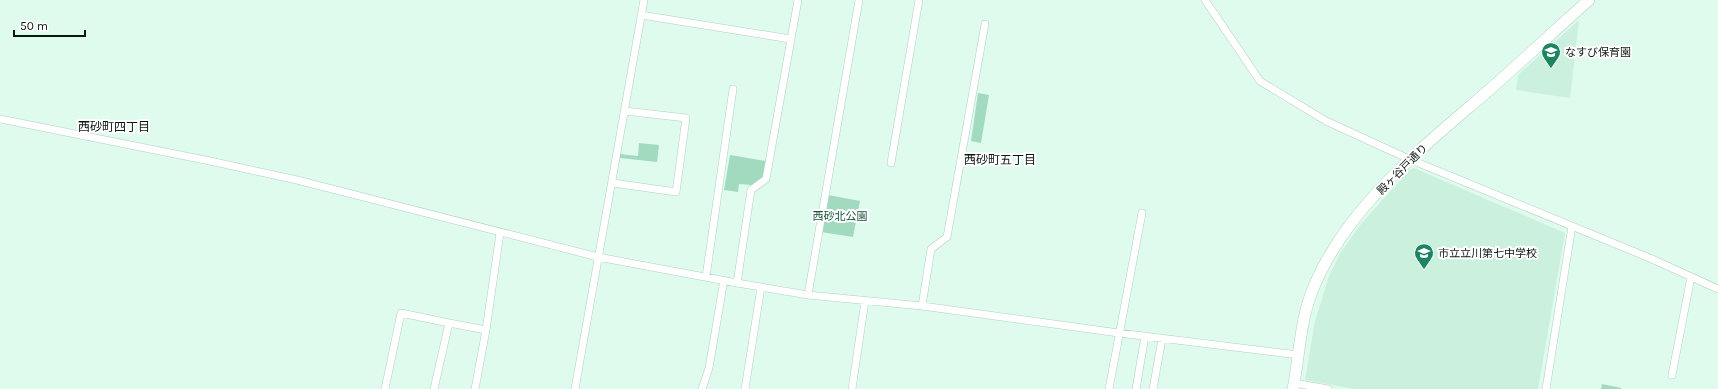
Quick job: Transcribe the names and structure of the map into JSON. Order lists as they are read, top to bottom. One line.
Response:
{"streets":{"street":["殿ヶ谷戸通り"]},"districts":["西砂町四丁目","西砂町五丁目"],"parks":["西砂北公園"],"places":{"school or university":["なすび保育園","市立立川第七中学校"]},"scale_bar":"50 m"}
